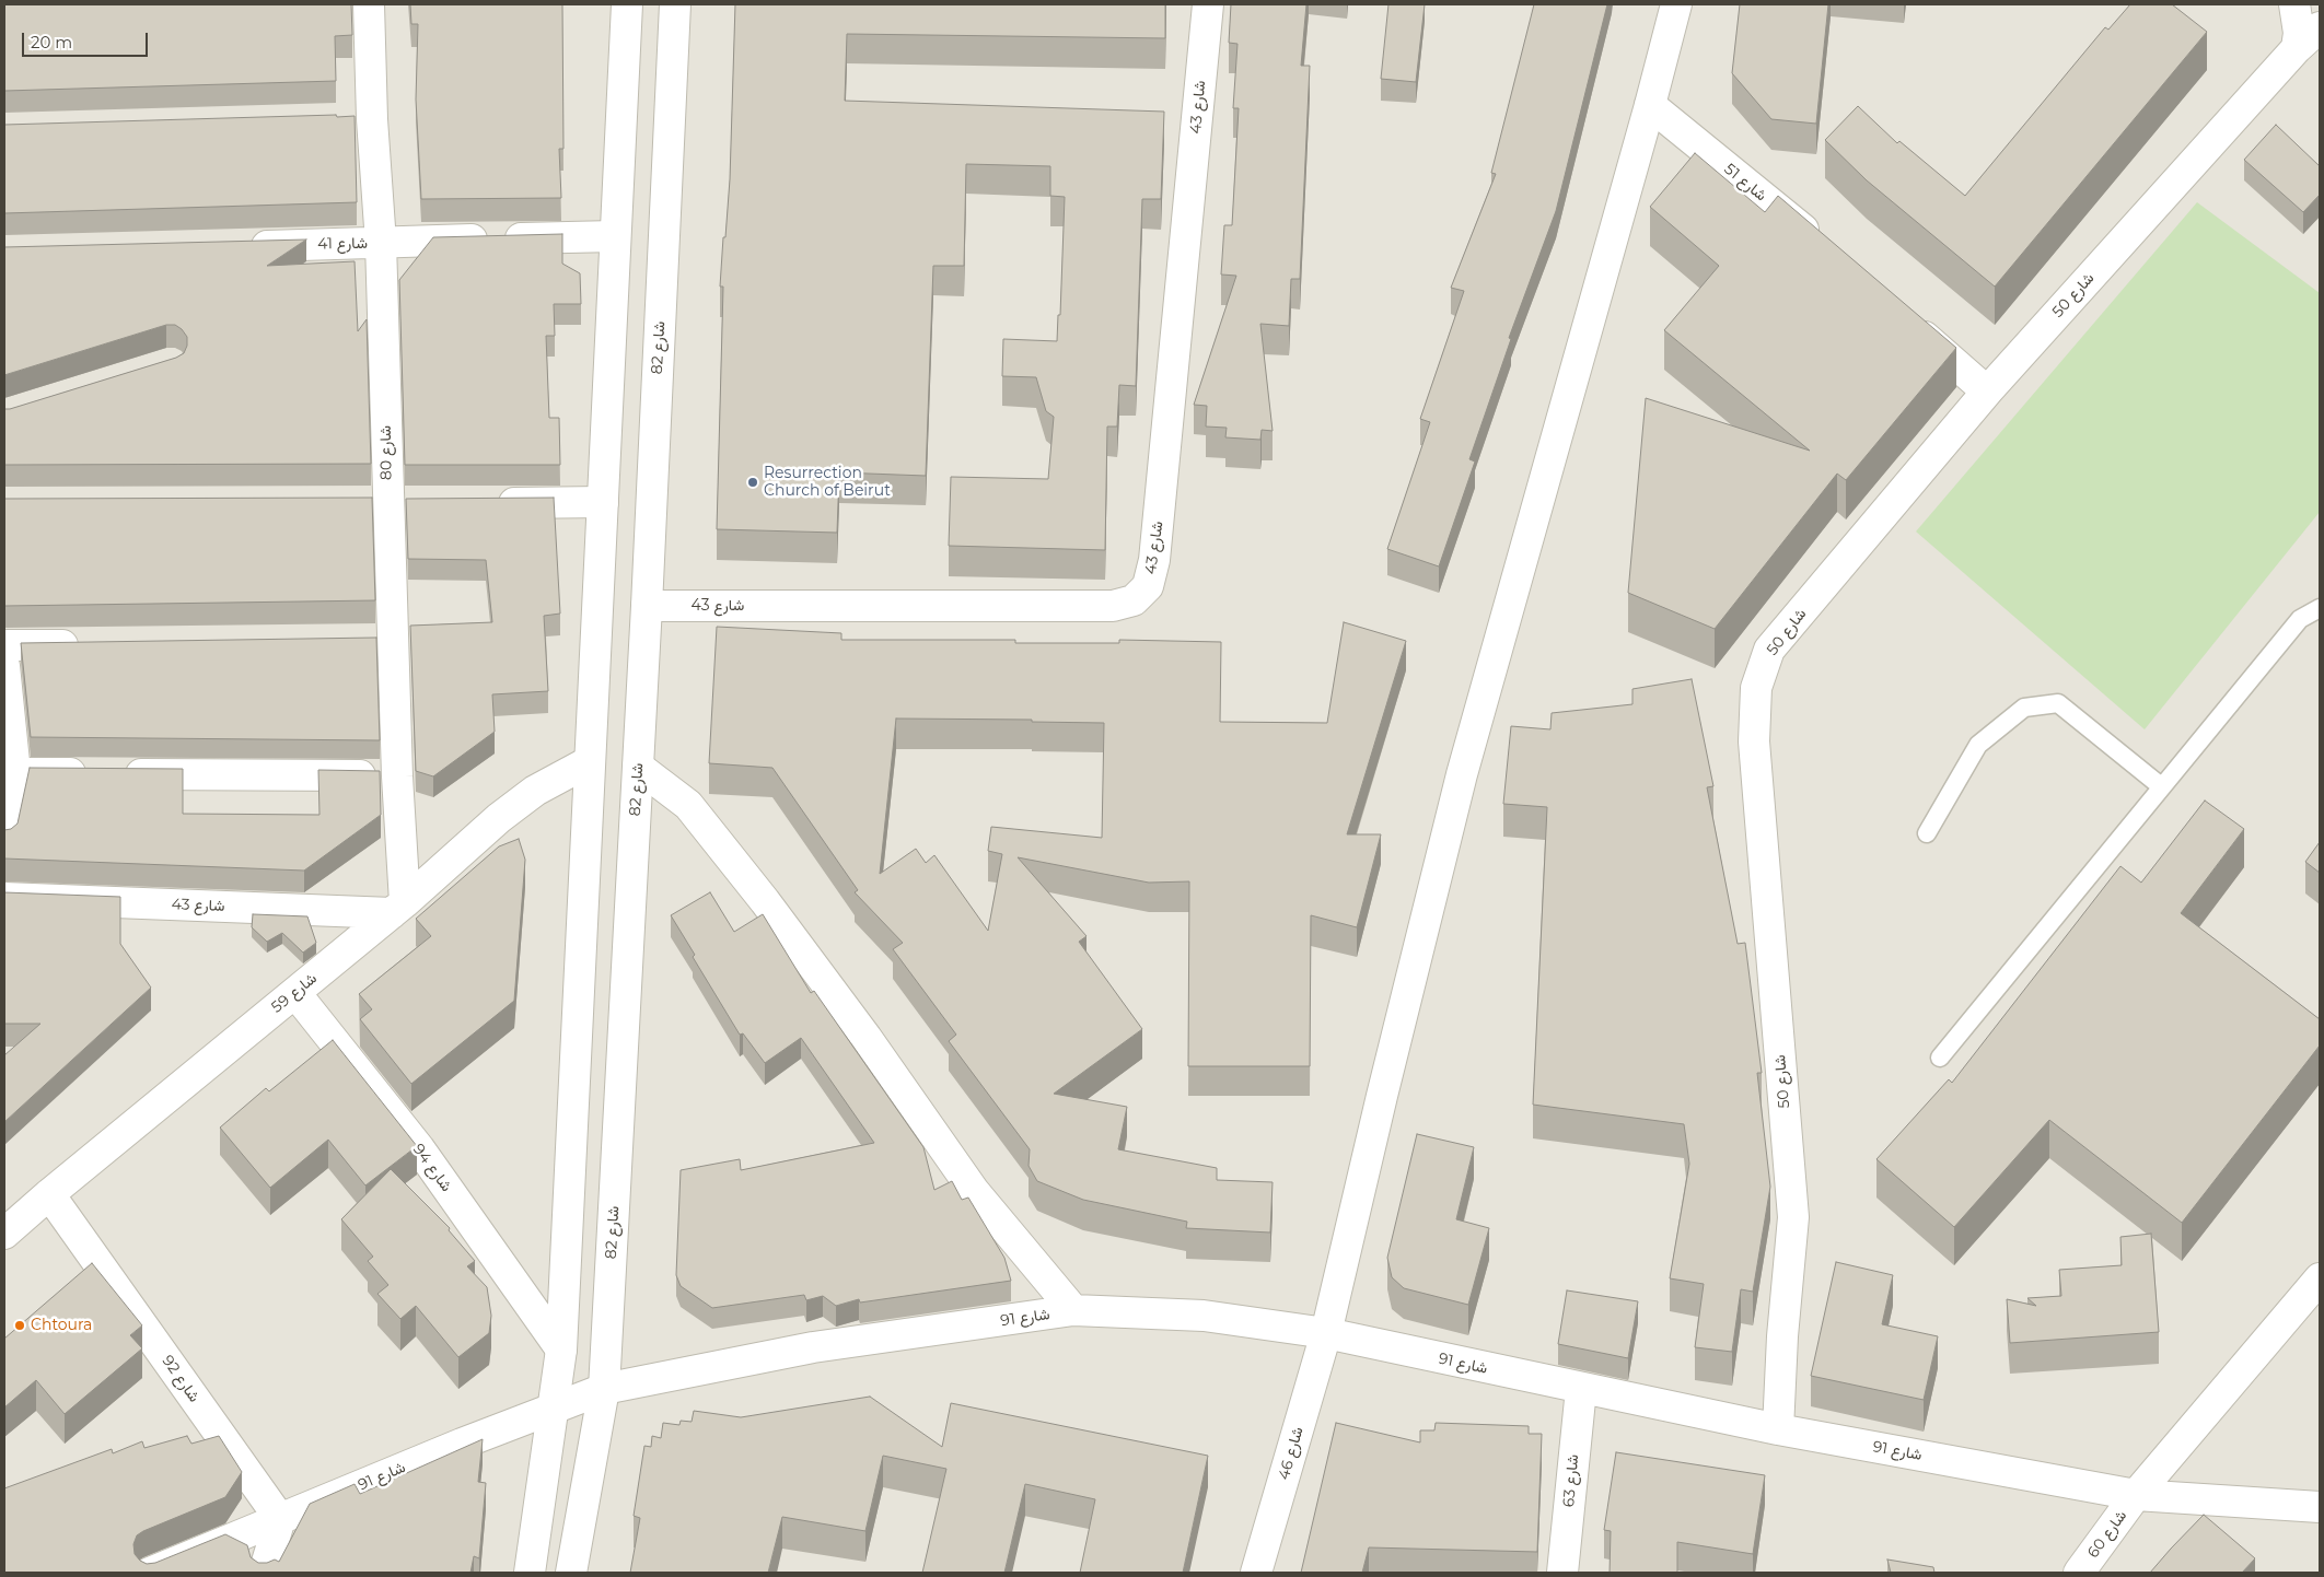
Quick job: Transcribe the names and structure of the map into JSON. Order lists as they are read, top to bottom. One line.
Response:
{"streets":{"street":["شارع 43","شارع 51","شارع 41","شارع 50","شارع 82","شارع 80","شارع 59","شارع 94","شارع 91","شارع 92","شارع 46","شارع 63","شارع 60"]},"crossings":[["شارع 43","شارع 82"],["شارع 43","شارع 80"],["شارع 43","شارع 59"],["شارع 51","شارع 46"],["شارع 41","شارع 80"],["شارع 50","شارع 91"],["شارع 82","شارع 91"],["شارع 80","شارع 59"],["شارع 59","شارع 94"],["شارع 59","شارع 92"],["شارع 91","شارع 92"],["شارع 91","شارع 46"],["شارع 91","شارع 63"],["شارع 91","شارع 60"]],"places":["Resurrection Church of Beirut","Chtoura"],"scale_bar":"20 m"}
